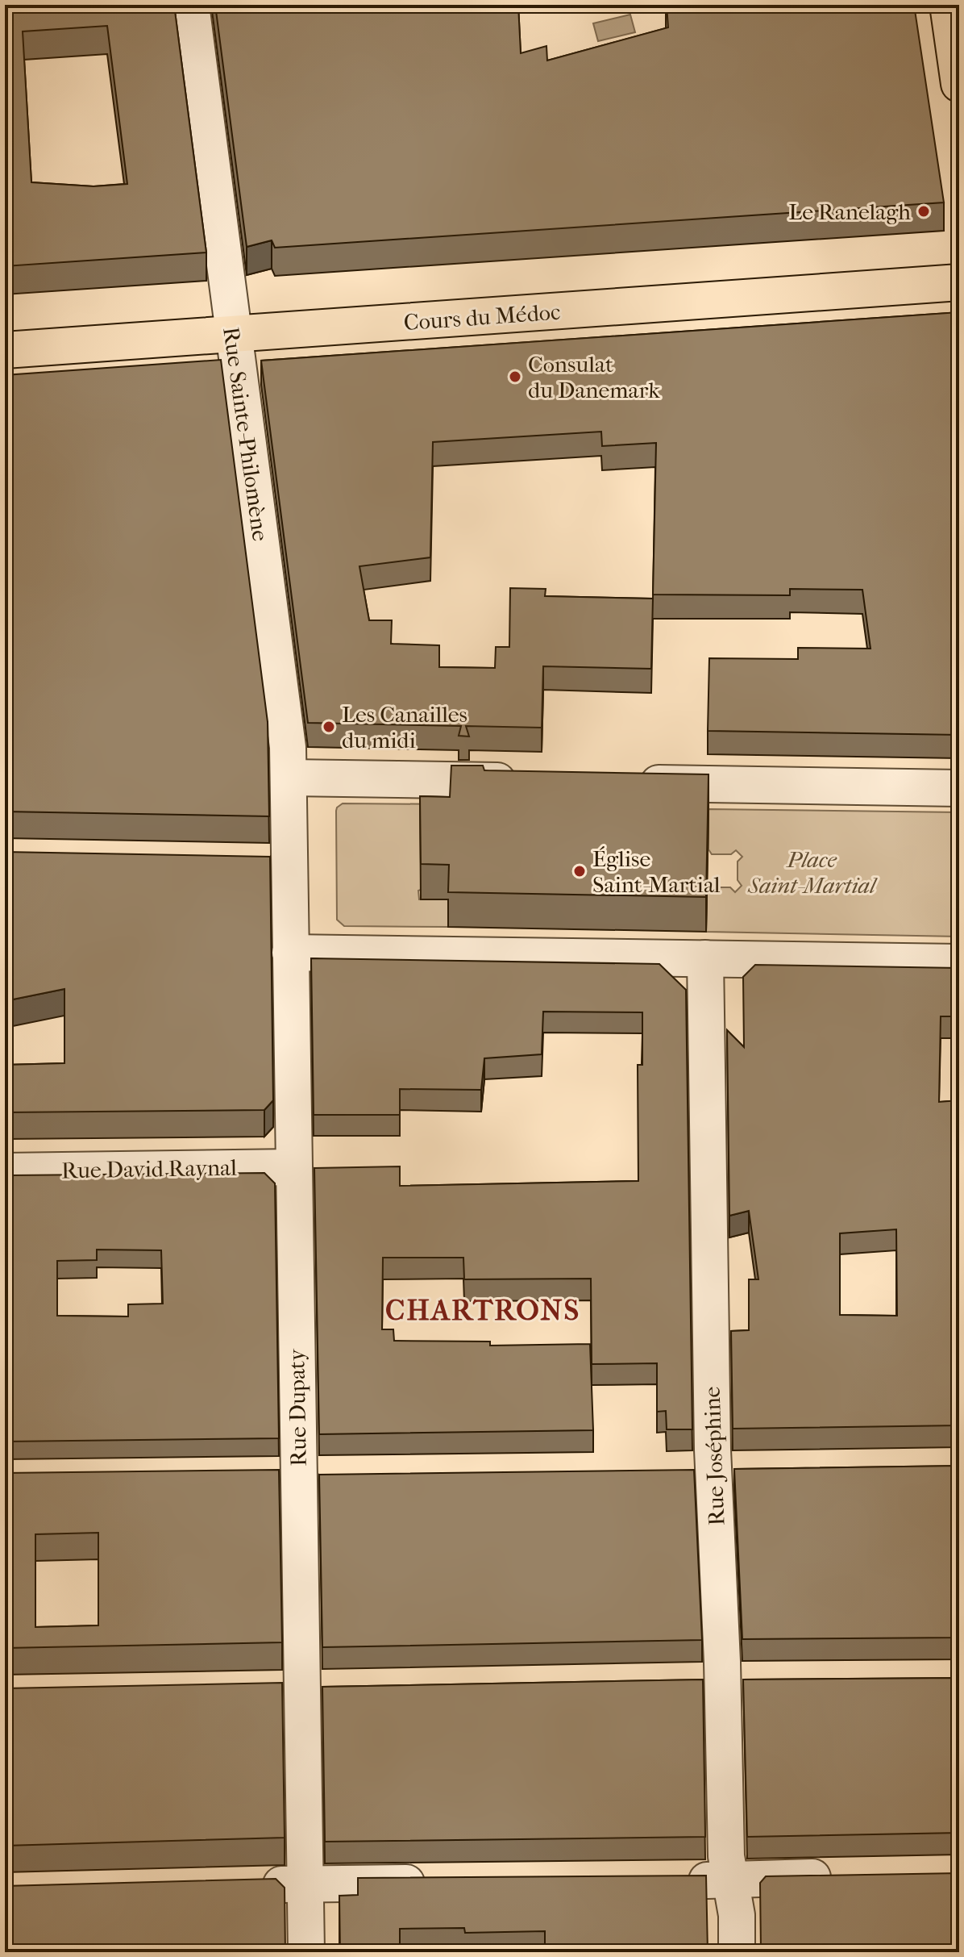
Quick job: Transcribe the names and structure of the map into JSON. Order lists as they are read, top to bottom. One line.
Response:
{"streets":{"main road":["Cours du Médoc"],"street":["Rue Sainte-Philomène","Rue David Raynal","Rue Dupaty","Rue Joséphine"]},"crossings":[["Cours du Médoc","Rue Sainte-Philomène"],["Rue Sainte-Philomène","Rue Dupaty"],["Rue David Raynal","Rue Dupaty"]],"districts":["CHARTRONS"],"parks":["Place Saint-Martial"],"places":["Le Ranelagh","Consulat du Danemark","Les Canailles du midi","Église Saint-Martial"]}
